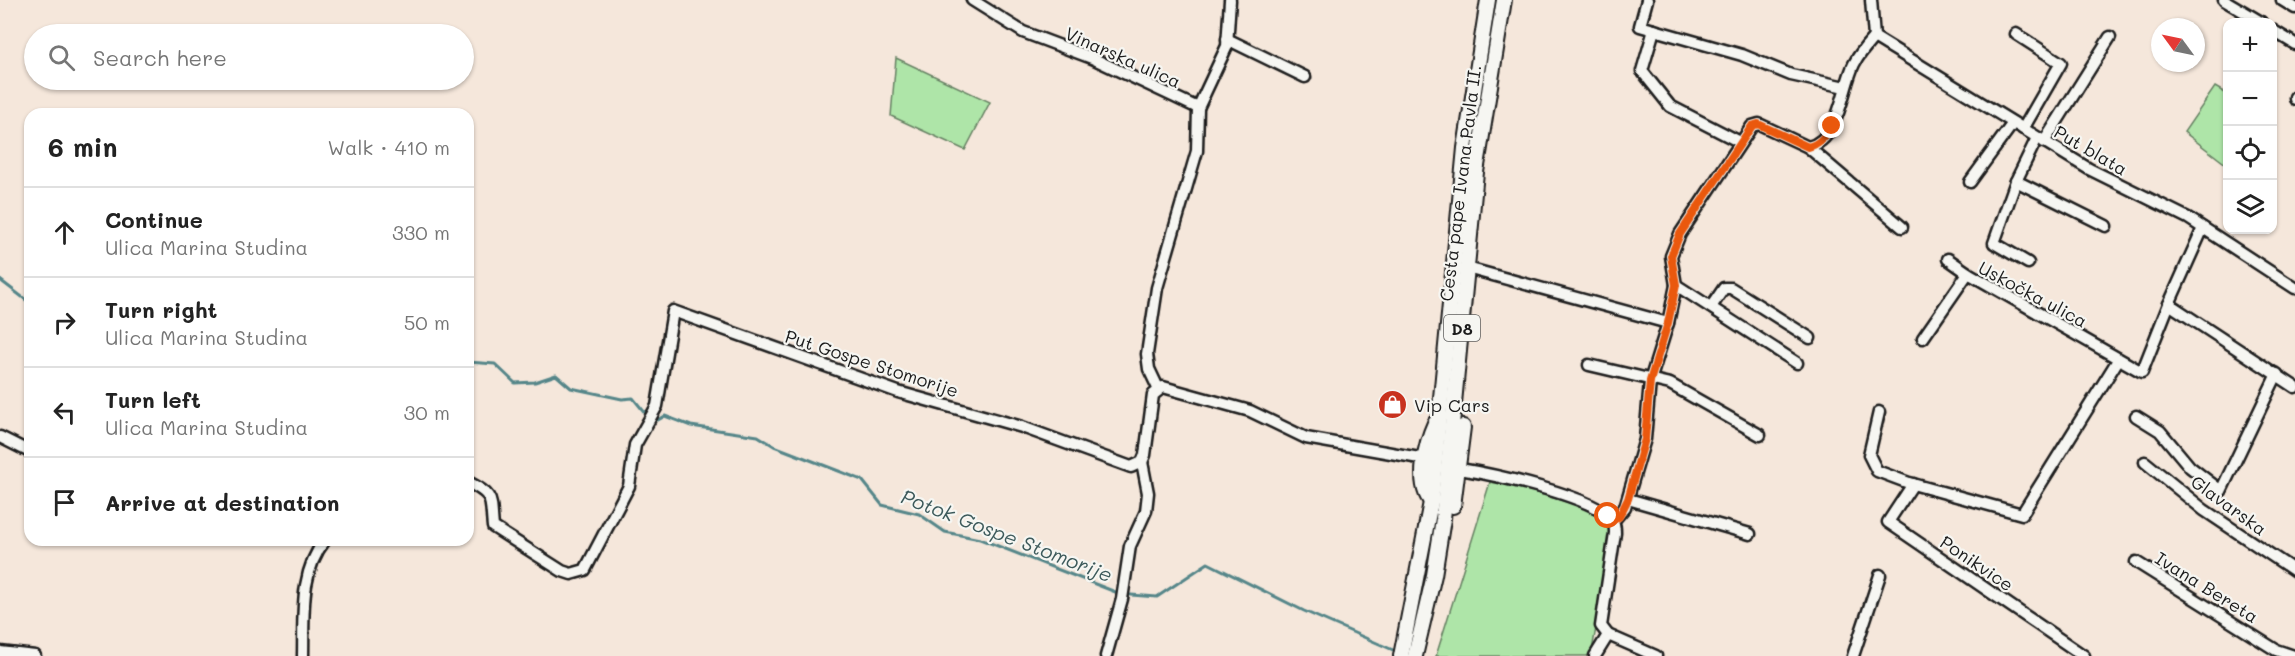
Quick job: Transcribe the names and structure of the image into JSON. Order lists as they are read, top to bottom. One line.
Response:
{"streets":{"main road":["Cesta pape Ivana Pavla II.","D8"],"street":["Vinarska ulica","Put blata","Uskočka ulica","Put Gospe Stomorije","Glavarska","Ponikvice","Ivana Bereta"]},"water":["Potok Gospe Stomorije"],"places":{"shop":["Vip Cars"]},"north":"top left","page":{"map_buttons":["+","−"],"search":"Search here","heading":["6 min","Walk · 410 m"],"list":[["Continue","Ulica Marina Studina","330 m"],["Turn right","Ulica Marina Studina","50 m"],["Turn left","Ulica Marina Studina","30 m"],"Arrive at destination"]}}
